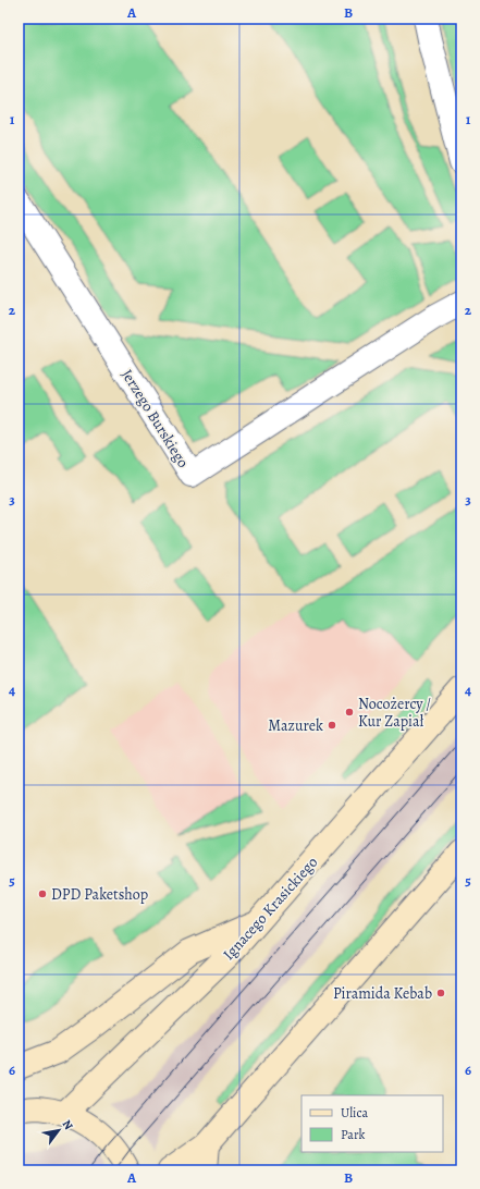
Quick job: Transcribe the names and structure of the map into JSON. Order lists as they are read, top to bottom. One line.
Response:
{"streets":{"main road":["Ignacego Krasickiego"],"street":["Jerzego Burskiego"]},"places":["Nocożercy / Kur Zapiał","Mazurek","DPD Paketshop","Piramida Kebab"],"legend":["Ulica","Park"],"north":"top right","grid":{"columns":["A","B"],"rows":["1","2","3","4","5","6"]}}
